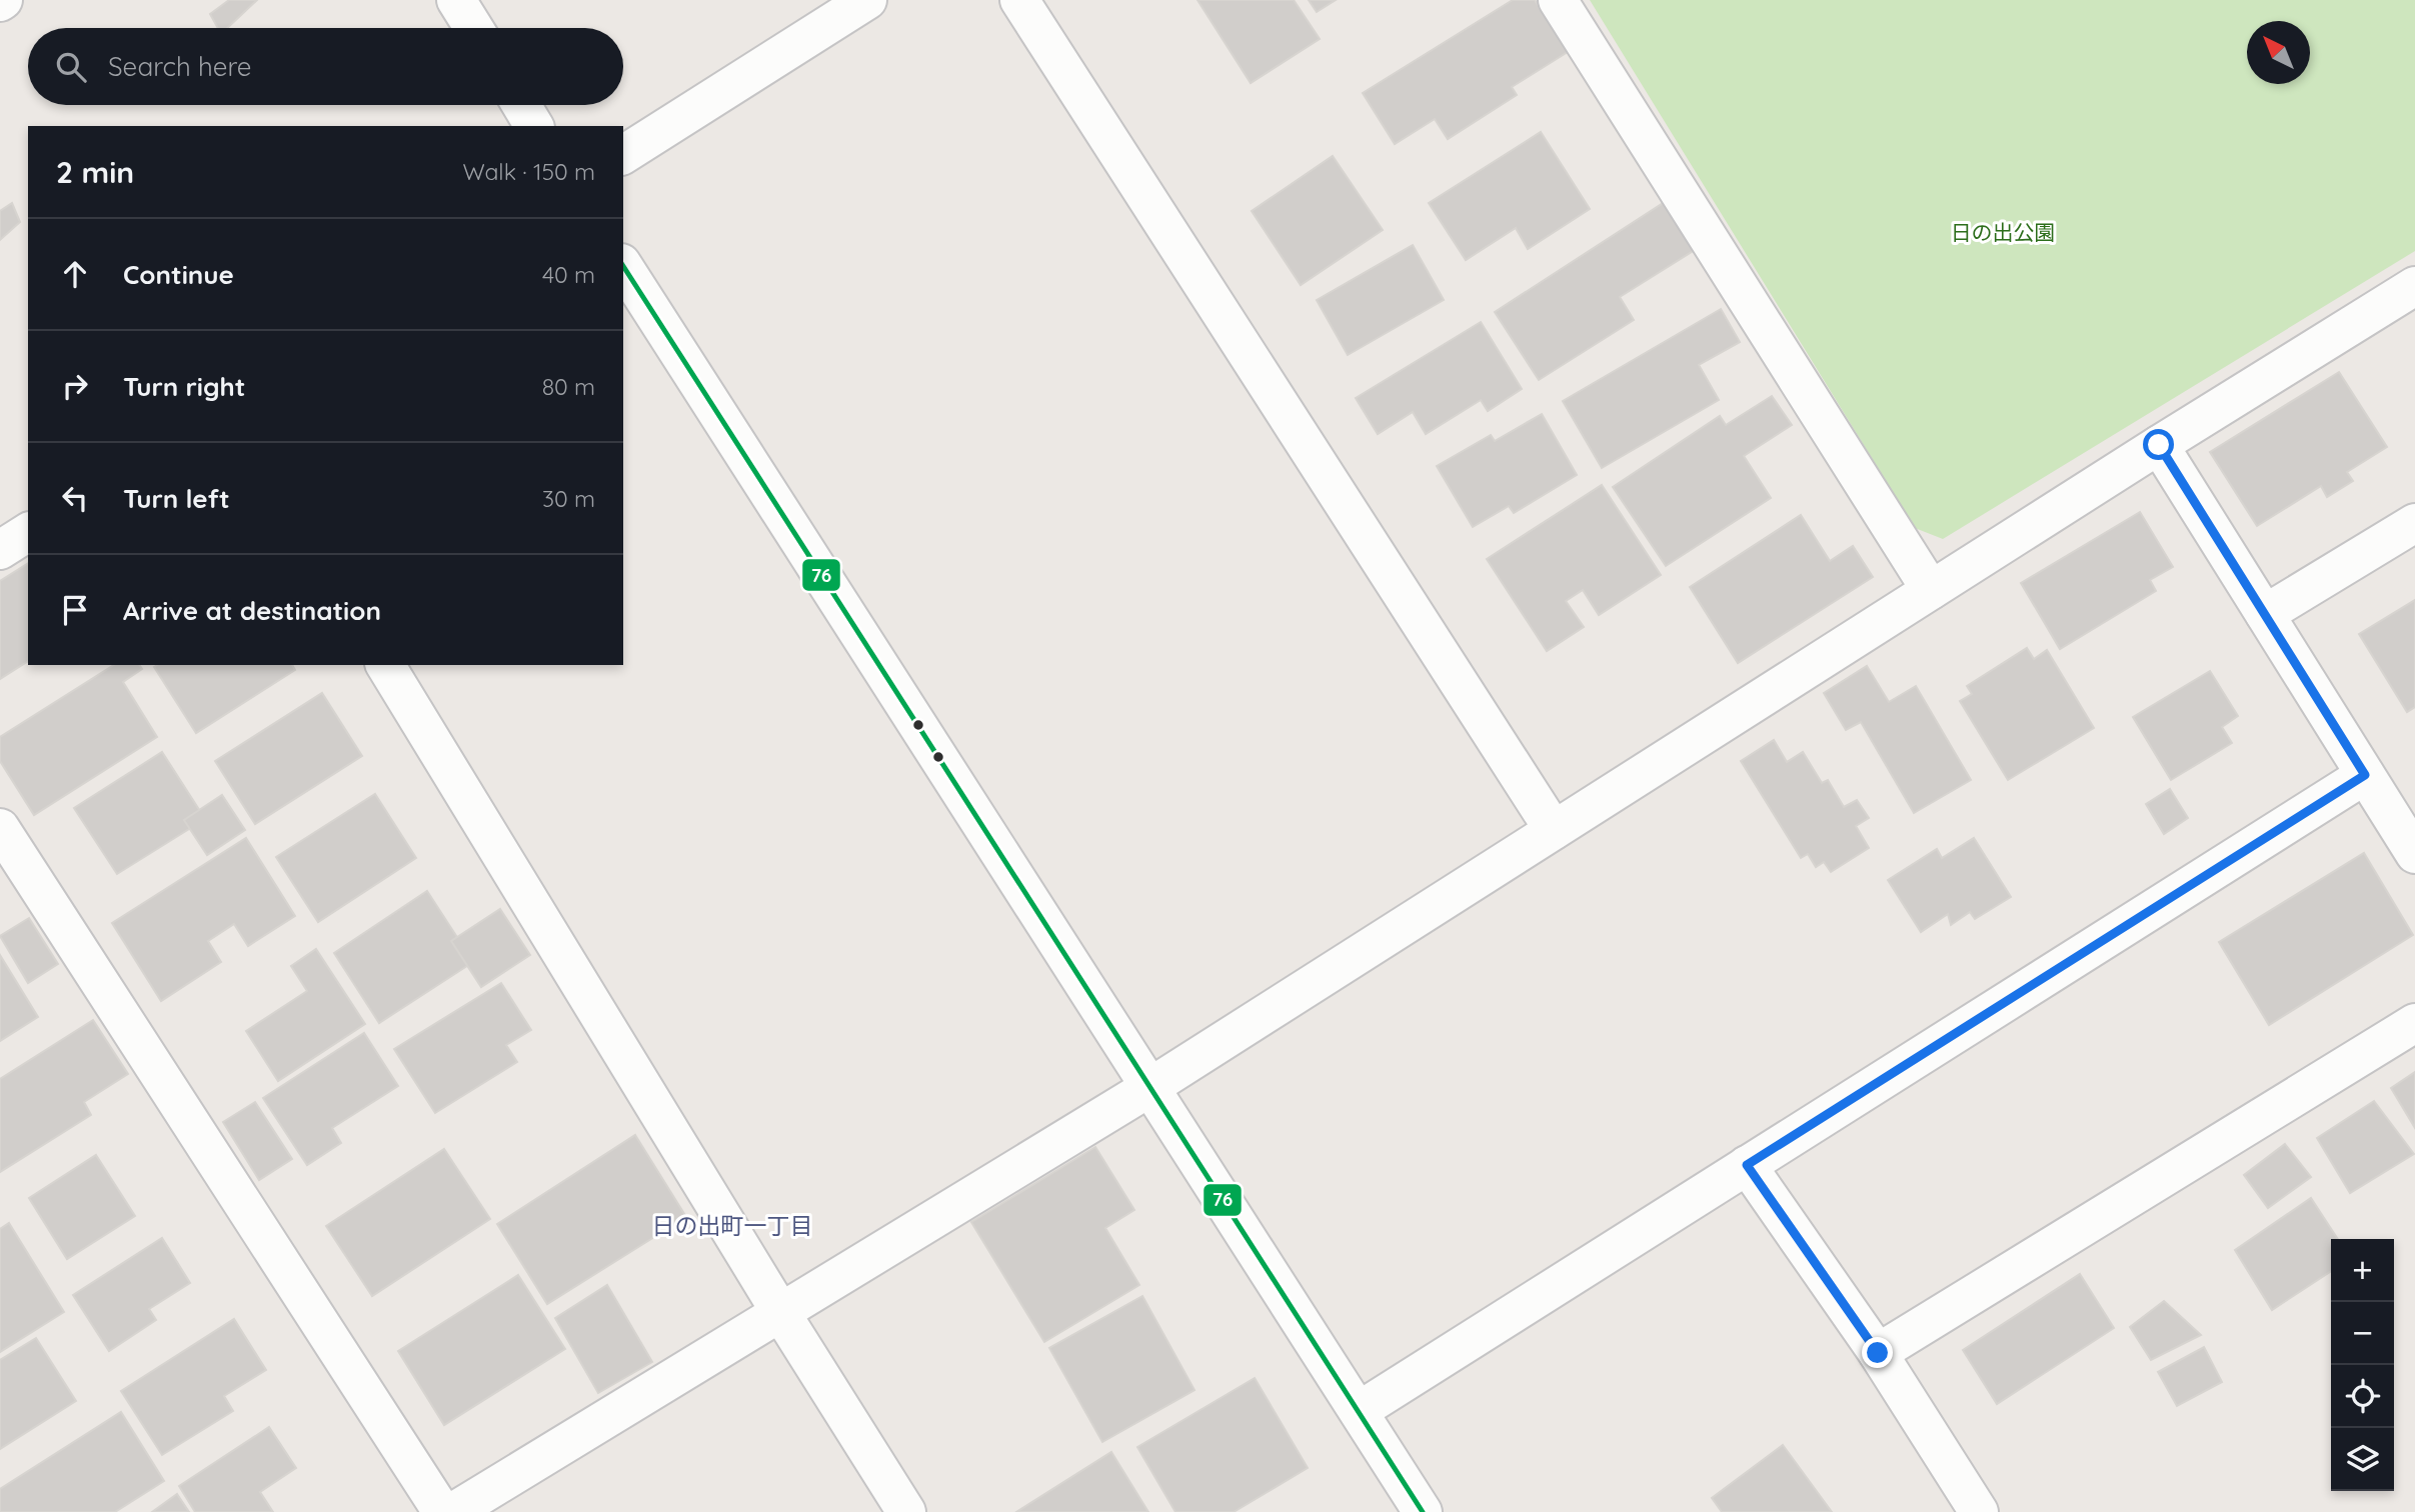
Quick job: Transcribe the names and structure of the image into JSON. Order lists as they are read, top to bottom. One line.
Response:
{"districts":["日の出町一丁目"],"parks":["日の出公園"],"lines":["transit line 76"],"north":"top left","page":{"search":"Search here","heading":["2 min","Walk · 150 m"],"list":[["Continue","40 m"],["Turn right","80 m"],["Turn left","30 m"],"Arrive at destination"],"map_buttons":["+","−"]}}
